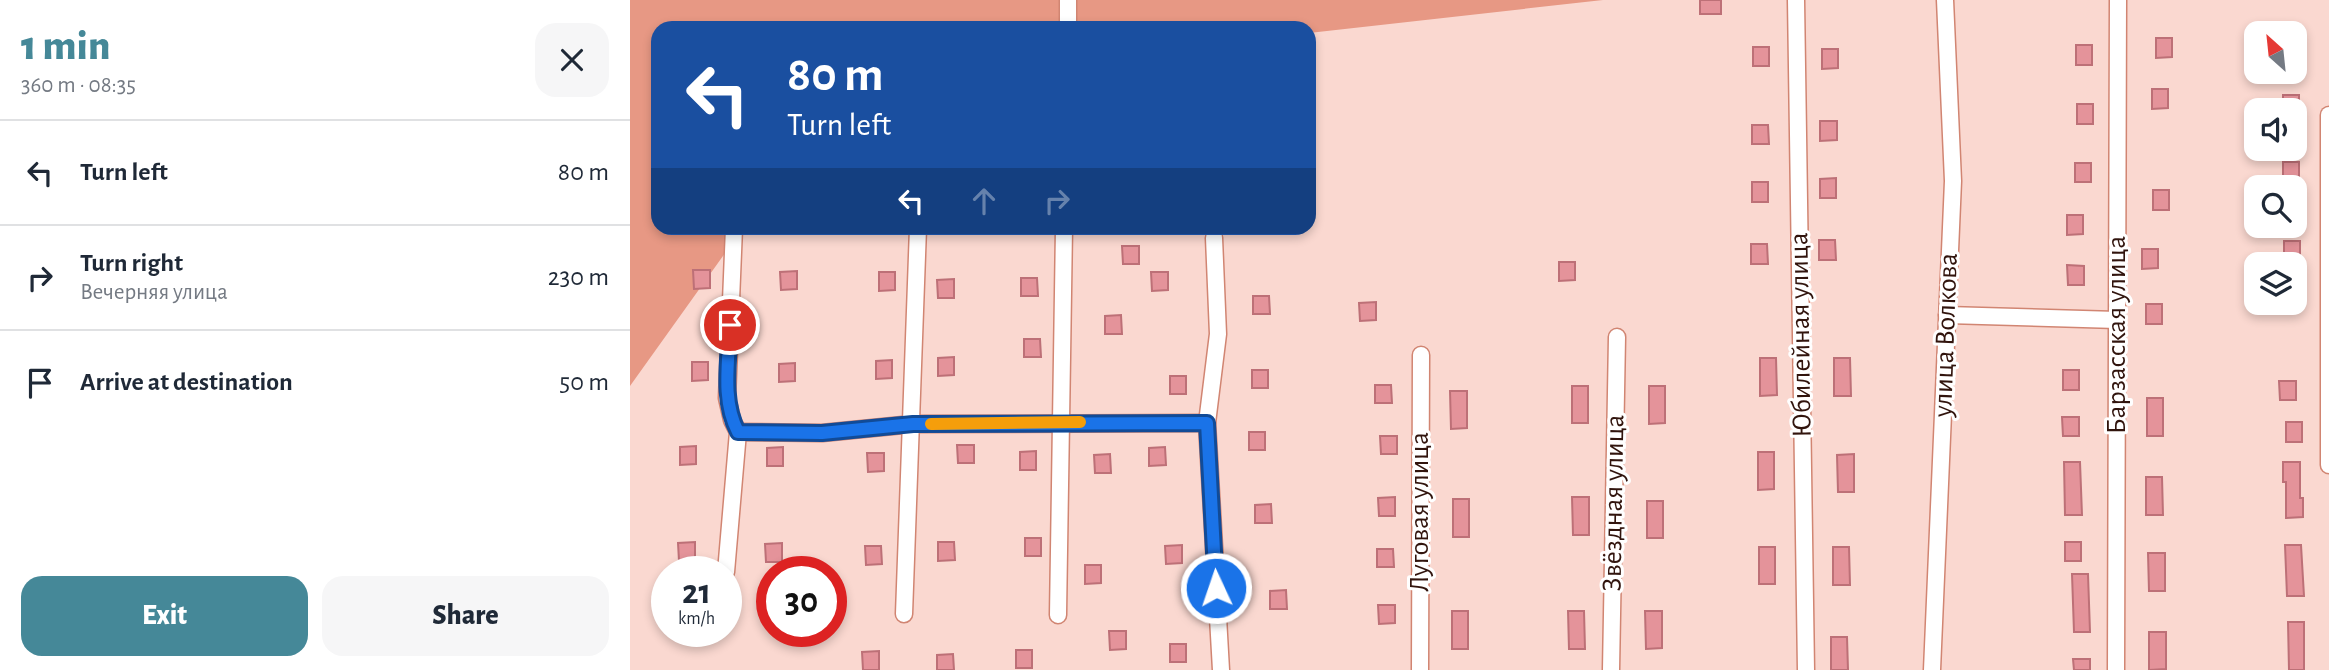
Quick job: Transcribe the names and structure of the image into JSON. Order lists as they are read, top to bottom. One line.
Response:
{"streets":{"street":["Юбилейная улица","улица Волкова","Барзасская улица","Звёздная улица","Луговая улица"]},"north":"top left","page":{"heading":["1 min","360 m · 08:35"],"turn":["80 m","Turn left"],"list":[{"name":"Turn left","value":"80 m"},{"name":"Turn right","note":"Вечерняя улица","value":"230 m"},{"name":"Arrive at destination","value":"50 m"}],"speed":"21 km/h","limit":"30","buttons":["Exit","Share"]}}
